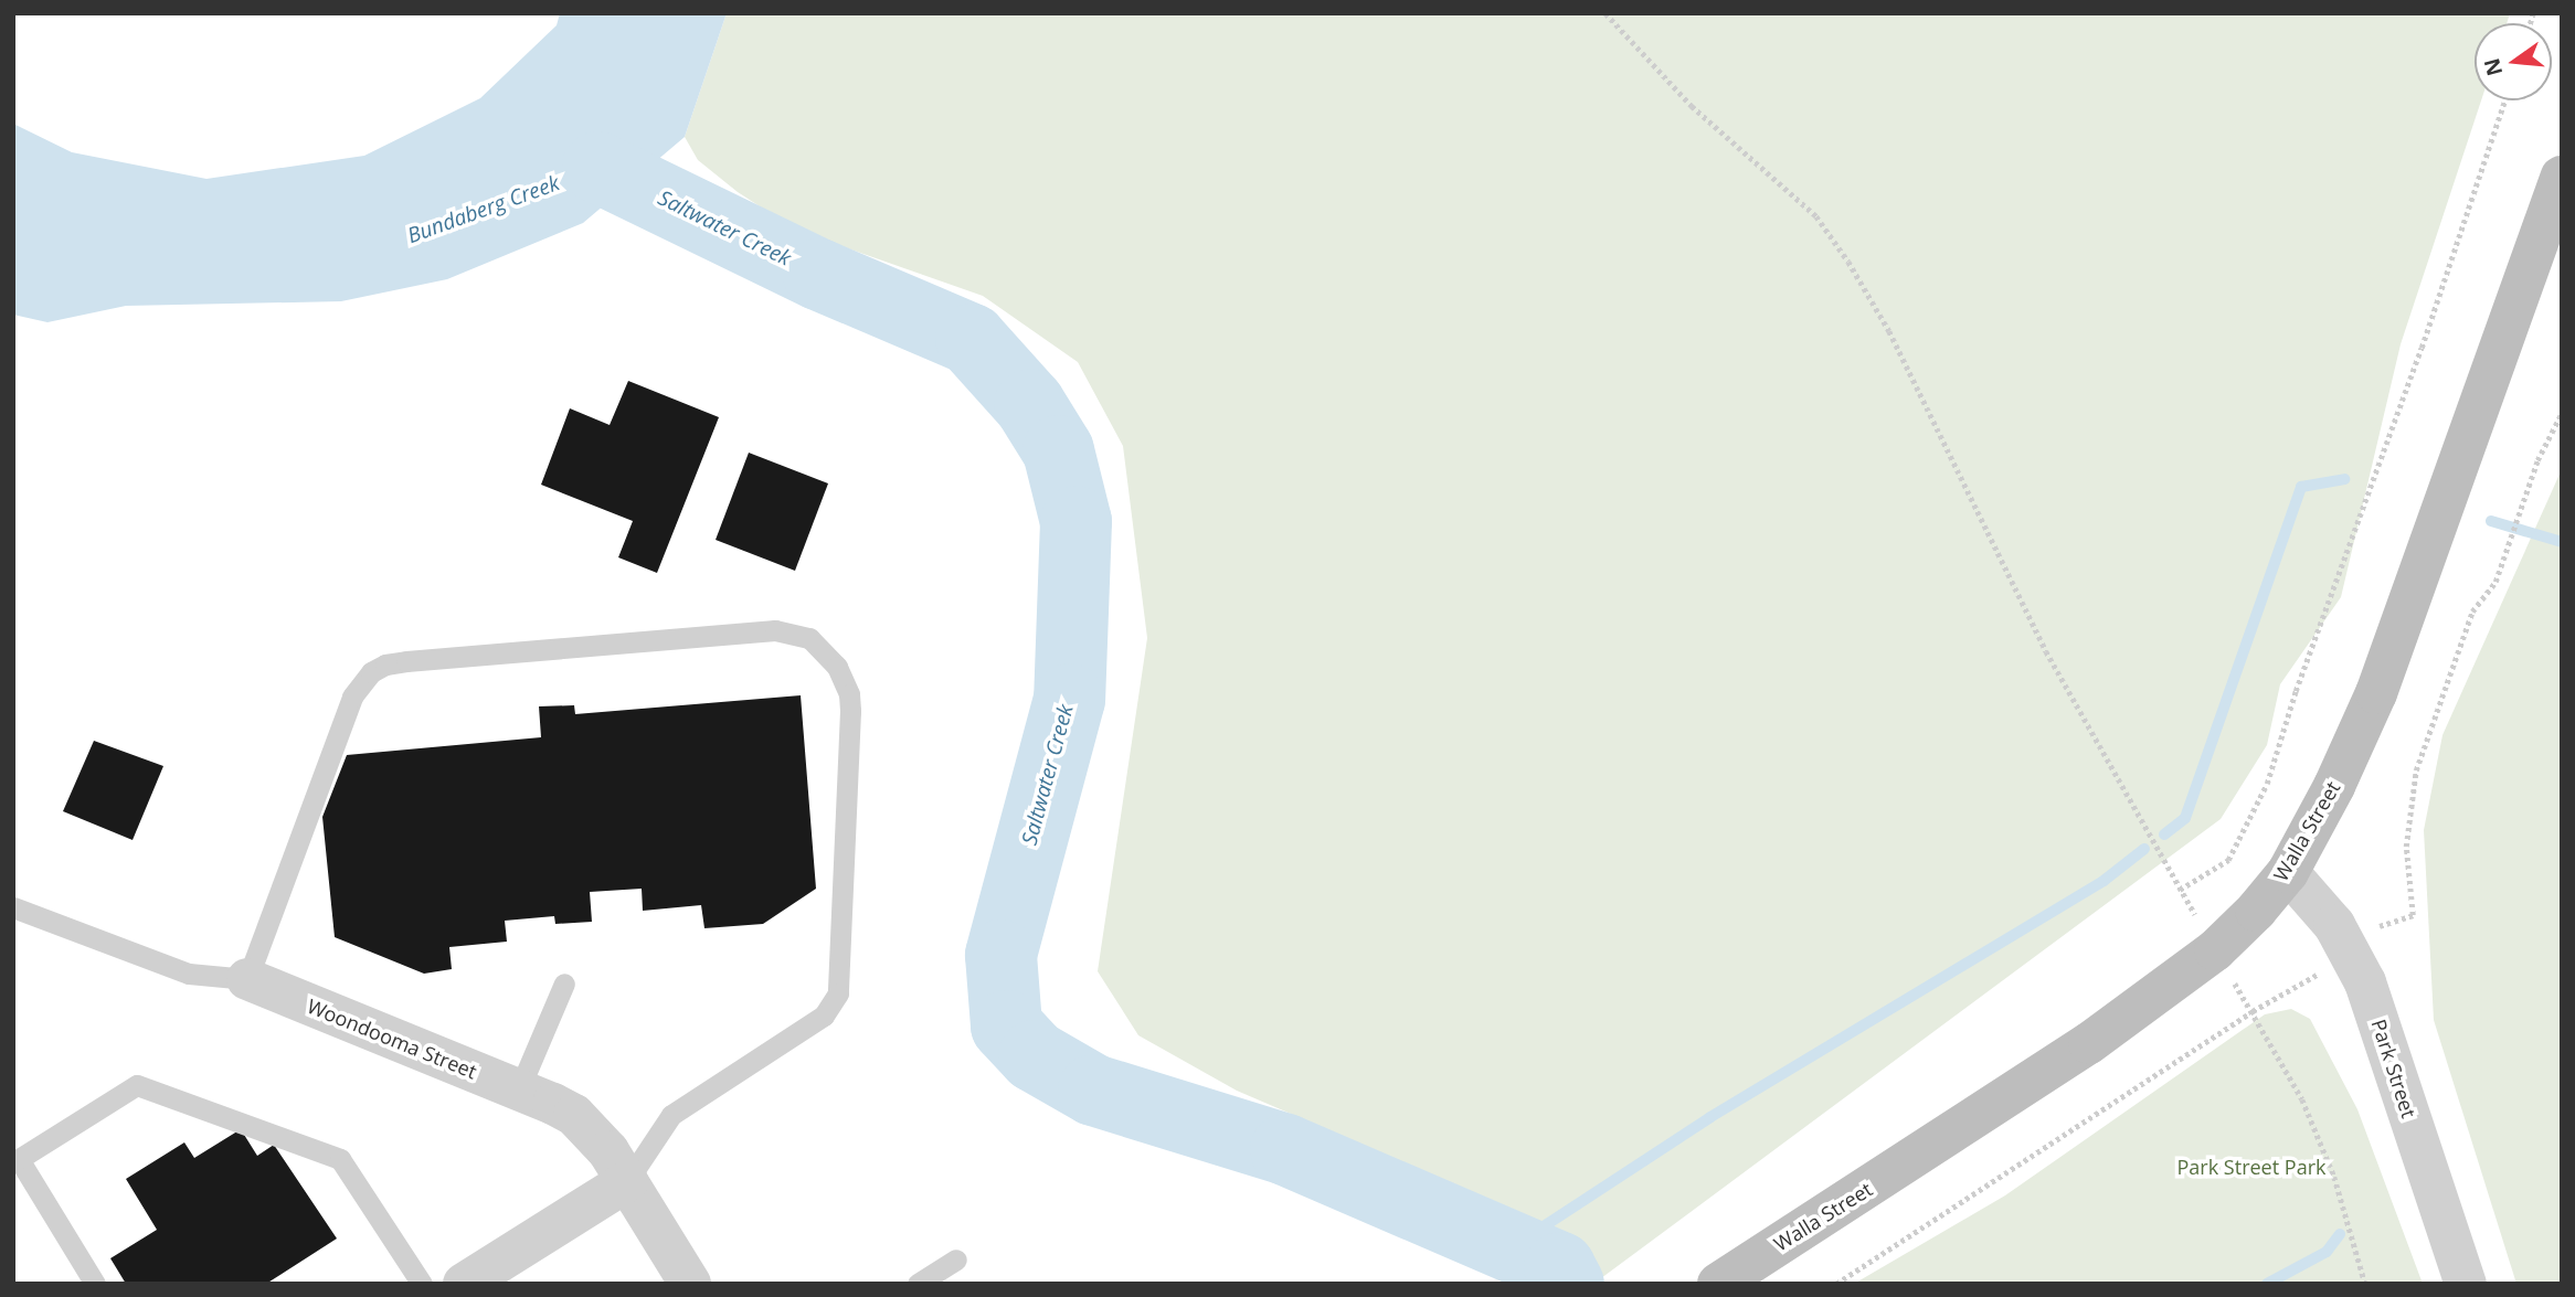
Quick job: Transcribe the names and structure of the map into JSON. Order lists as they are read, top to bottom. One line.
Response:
{"streets":{"street":["Walla Street","Woondooma Street","Park Street"]},"crossings":[["Walla Street","Park Street"]],"water":["Bundaberg Creek","Saltwater Creek"],"parks":["Park Street Park"],"north":"left"}
